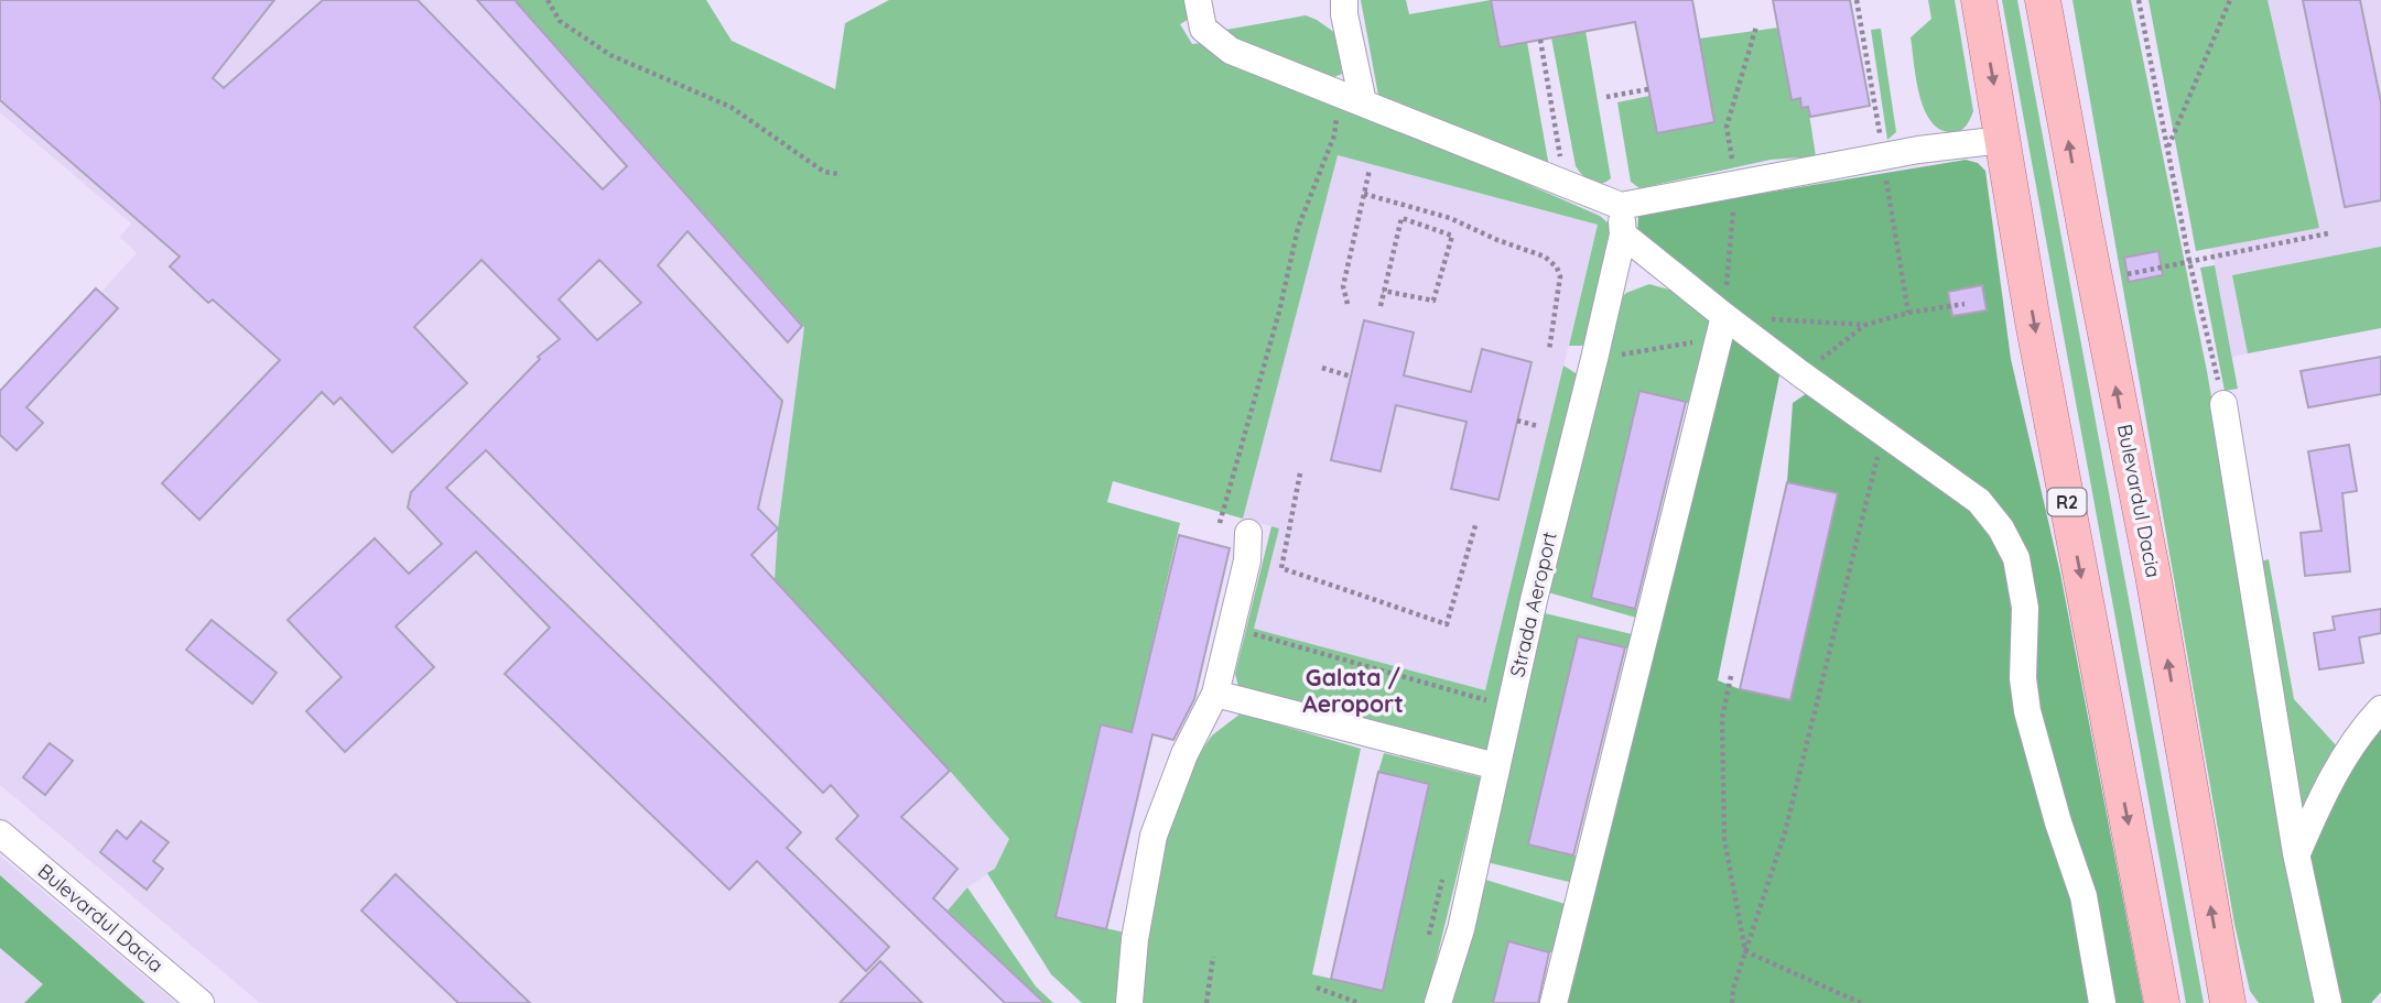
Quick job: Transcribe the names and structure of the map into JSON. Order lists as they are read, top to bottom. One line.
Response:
{"streets":{"main road":["Bulevardul Dacia","R2"],"street":["Strada Aeroport"]},"districts":["Galata / Aeroport"]}
